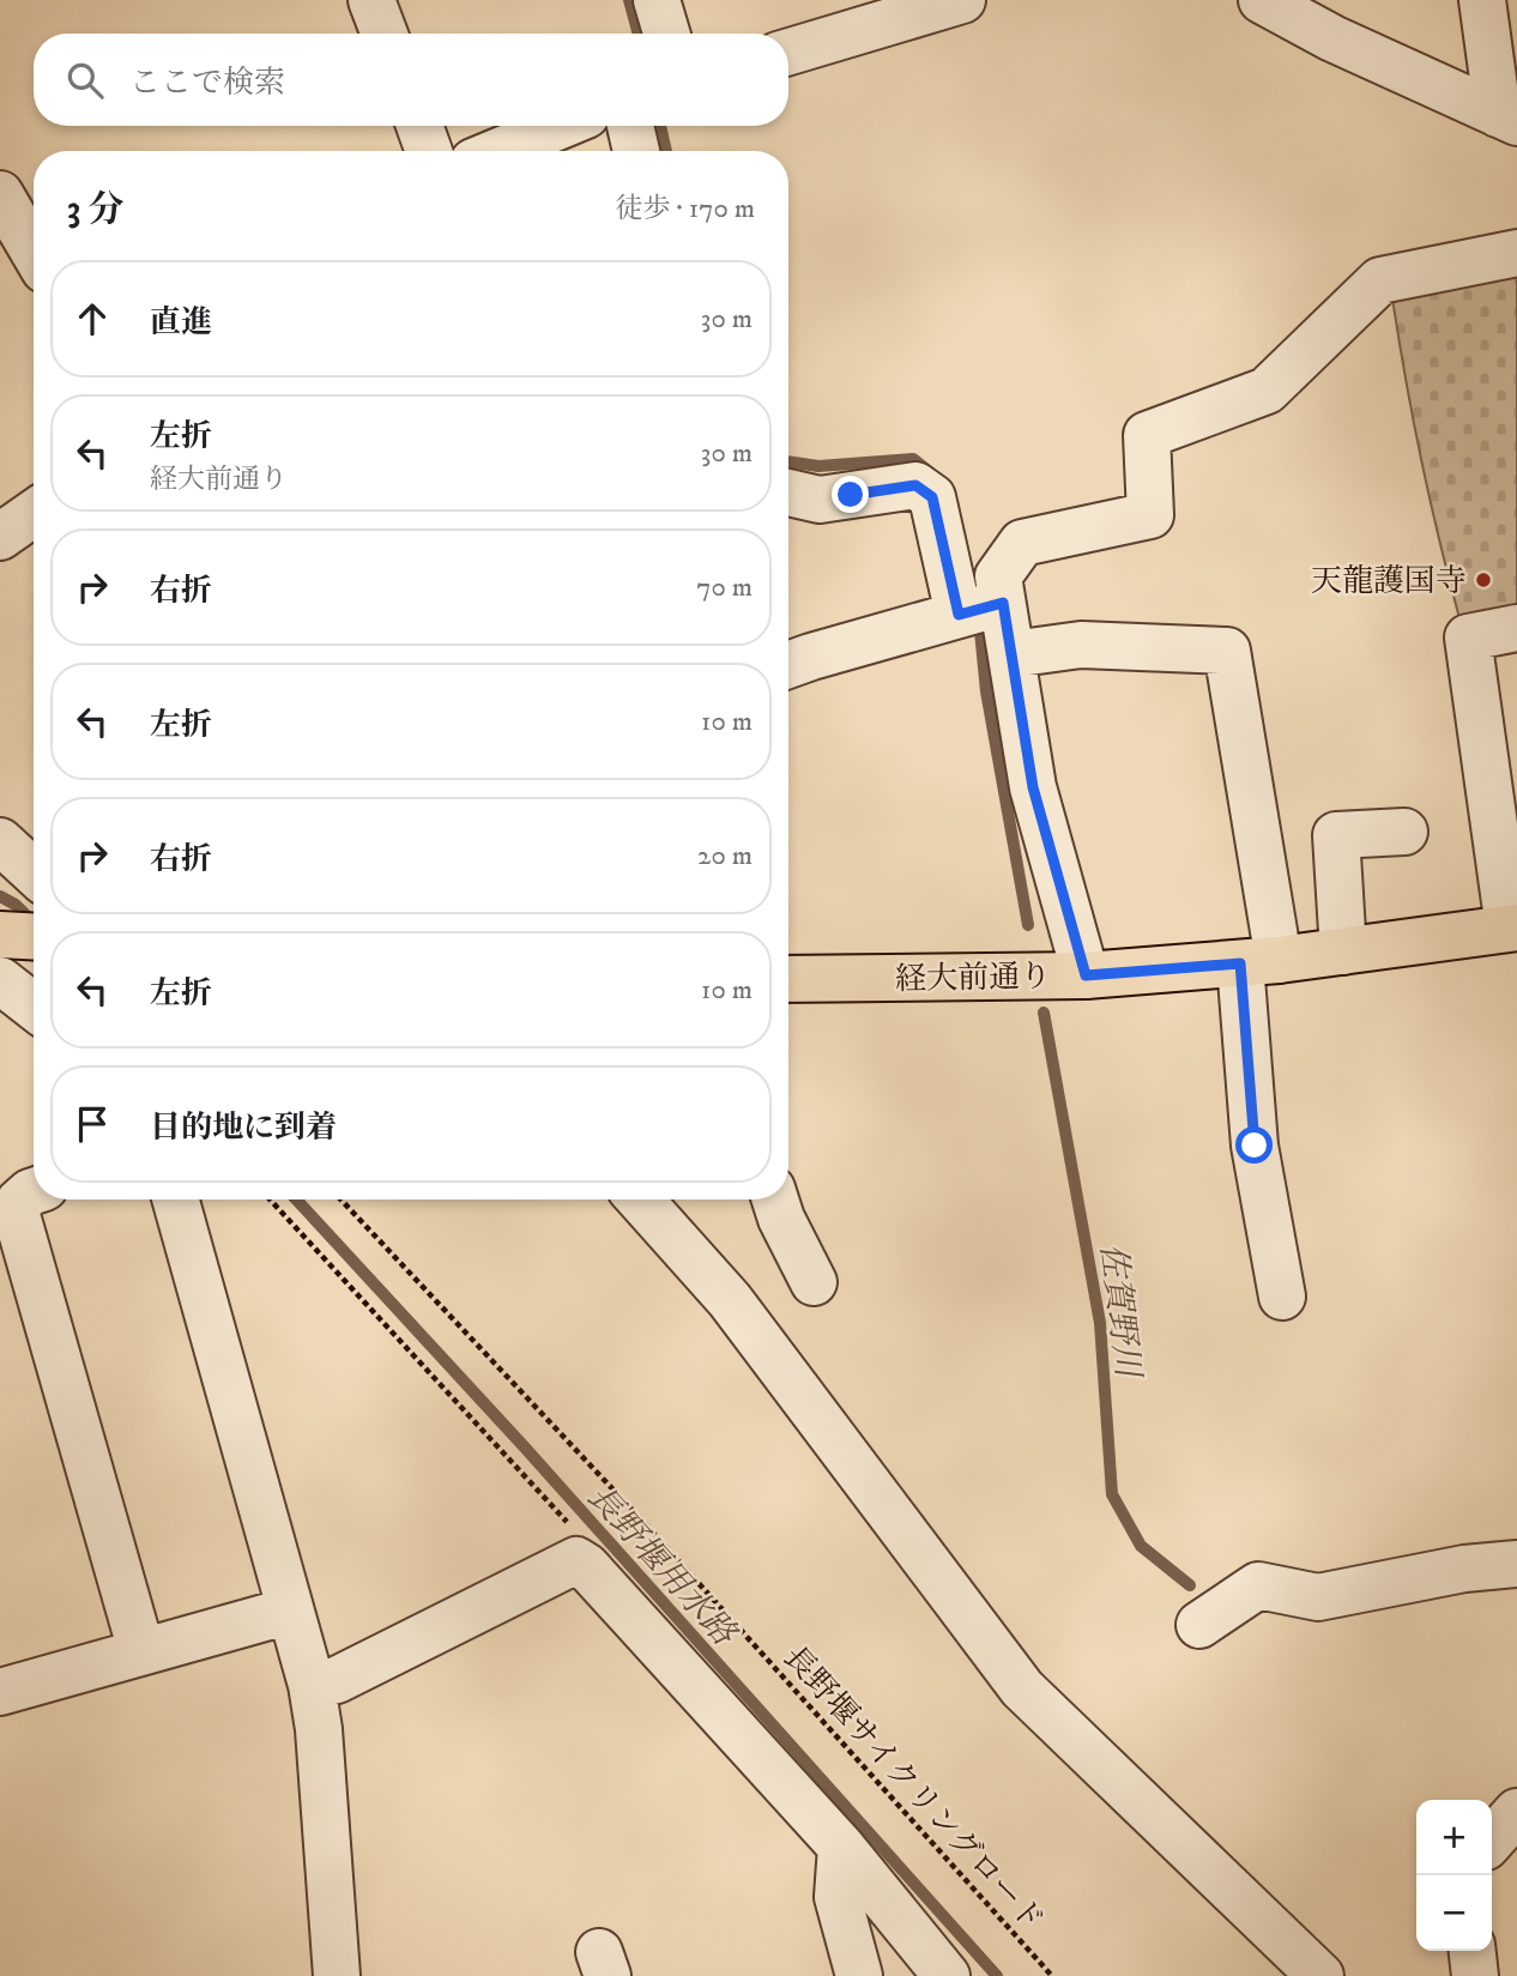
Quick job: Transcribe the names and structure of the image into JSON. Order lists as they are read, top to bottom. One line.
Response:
{"streets":{"main road":["経大前通り"],"path":["長野堰サイクリングロード"]},"water":["佐賀野川","長野堰用水路"],"places":["天龍護国寺"],"page":{"search":"ここで検索","heading":["3 分","徒歩 · 170 m"],"list":[["直進","30 m"],["左折","経大前通り","30 m"],["右折","70 m"],["左折","10 m"],["右折","20 m"],["左折","10 m"],"目的地に到着"],"map_buttons":["+","−"]}}
